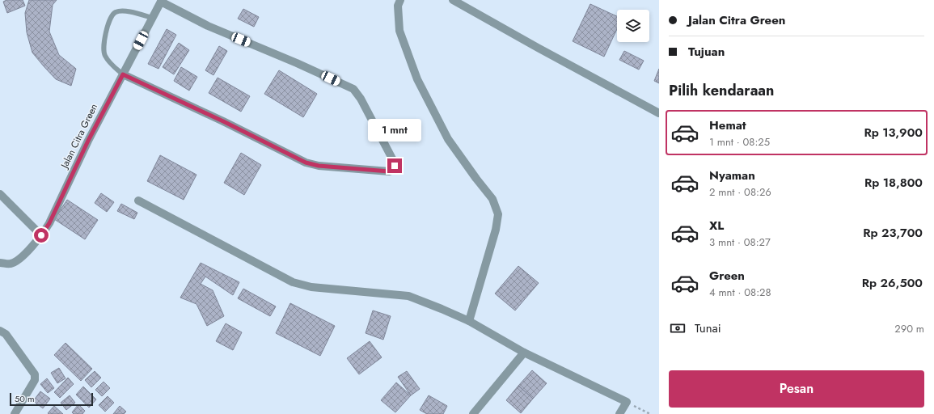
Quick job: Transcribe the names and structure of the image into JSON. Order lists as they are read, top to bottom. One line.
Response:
{"streets":{"street":["Jalan Citra Green"]},"scale_bar":"50 m","page":{"banner":["Jalan Citra Green","Tujuan"],"heading":"Pilih kendaraan","list":[{"name":"Hemat","note":"1 mnt · 08:25","value":"Rp 13,900"},{"name":"Nyaman","note":"2 mnt · 08:26","value":"Rp 18,800"},{"name":"XL","note":"3 mnt · 08:27","value":"Rp 23,700"},{"name":"Green","note":"4 mnt · 08:28","value":"Rp 26,500"}],"bubble":"1 mnt","pay":["Tunai","290 m"],"buttons":"Pesan","scale":"50 m"}}
